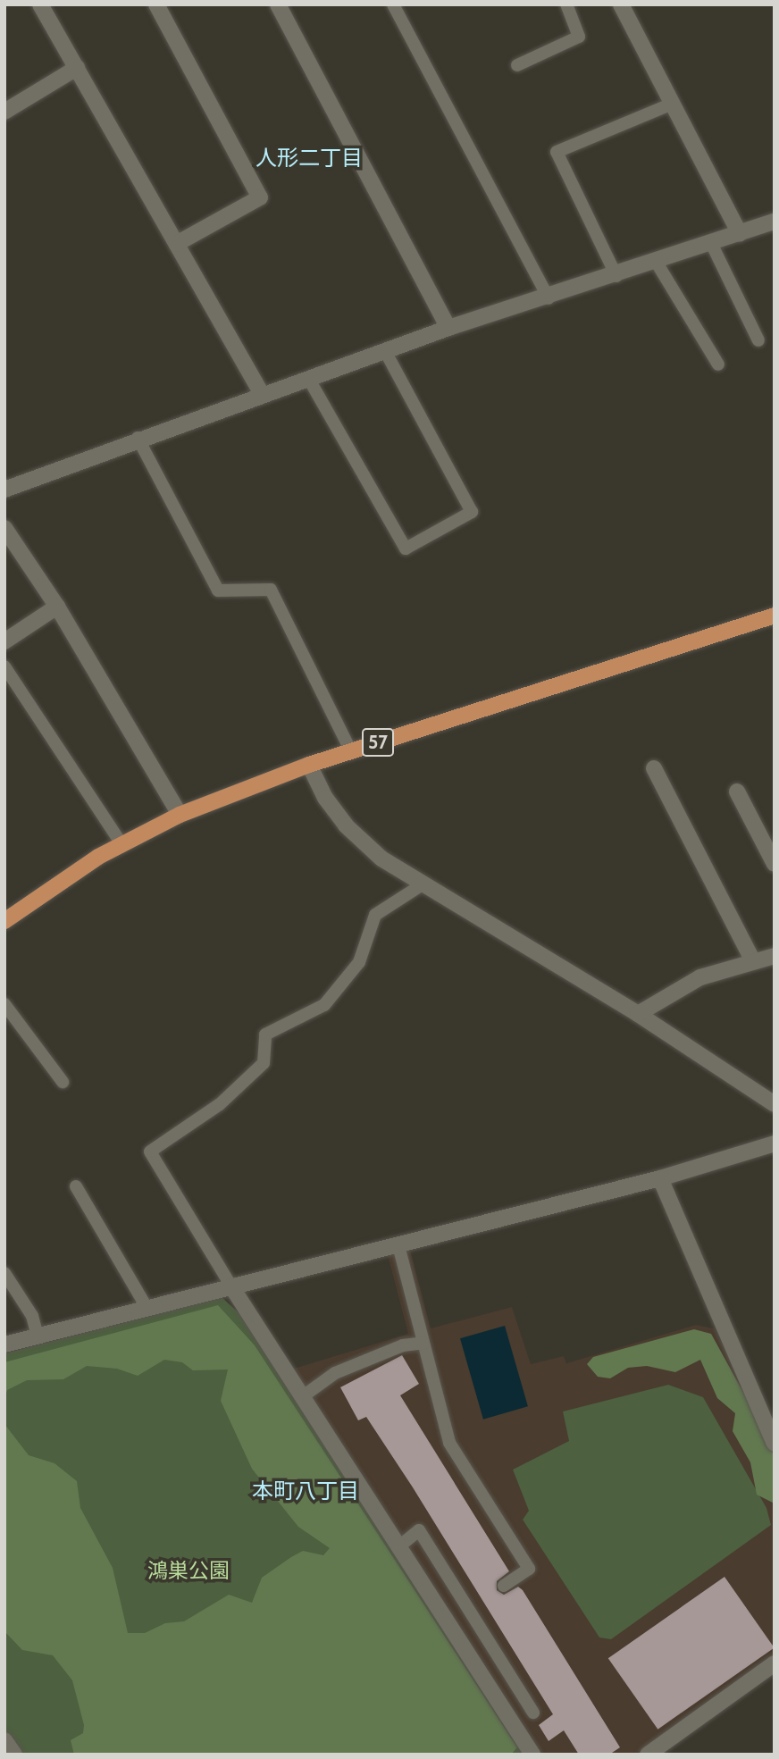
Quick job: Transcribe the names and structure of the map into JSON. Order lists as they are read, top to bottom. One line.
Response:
{"streets":{"main road":["57"]},"districts":["人形二丁目","本町八丁目"],"parks":["鴻巣公園"]}
